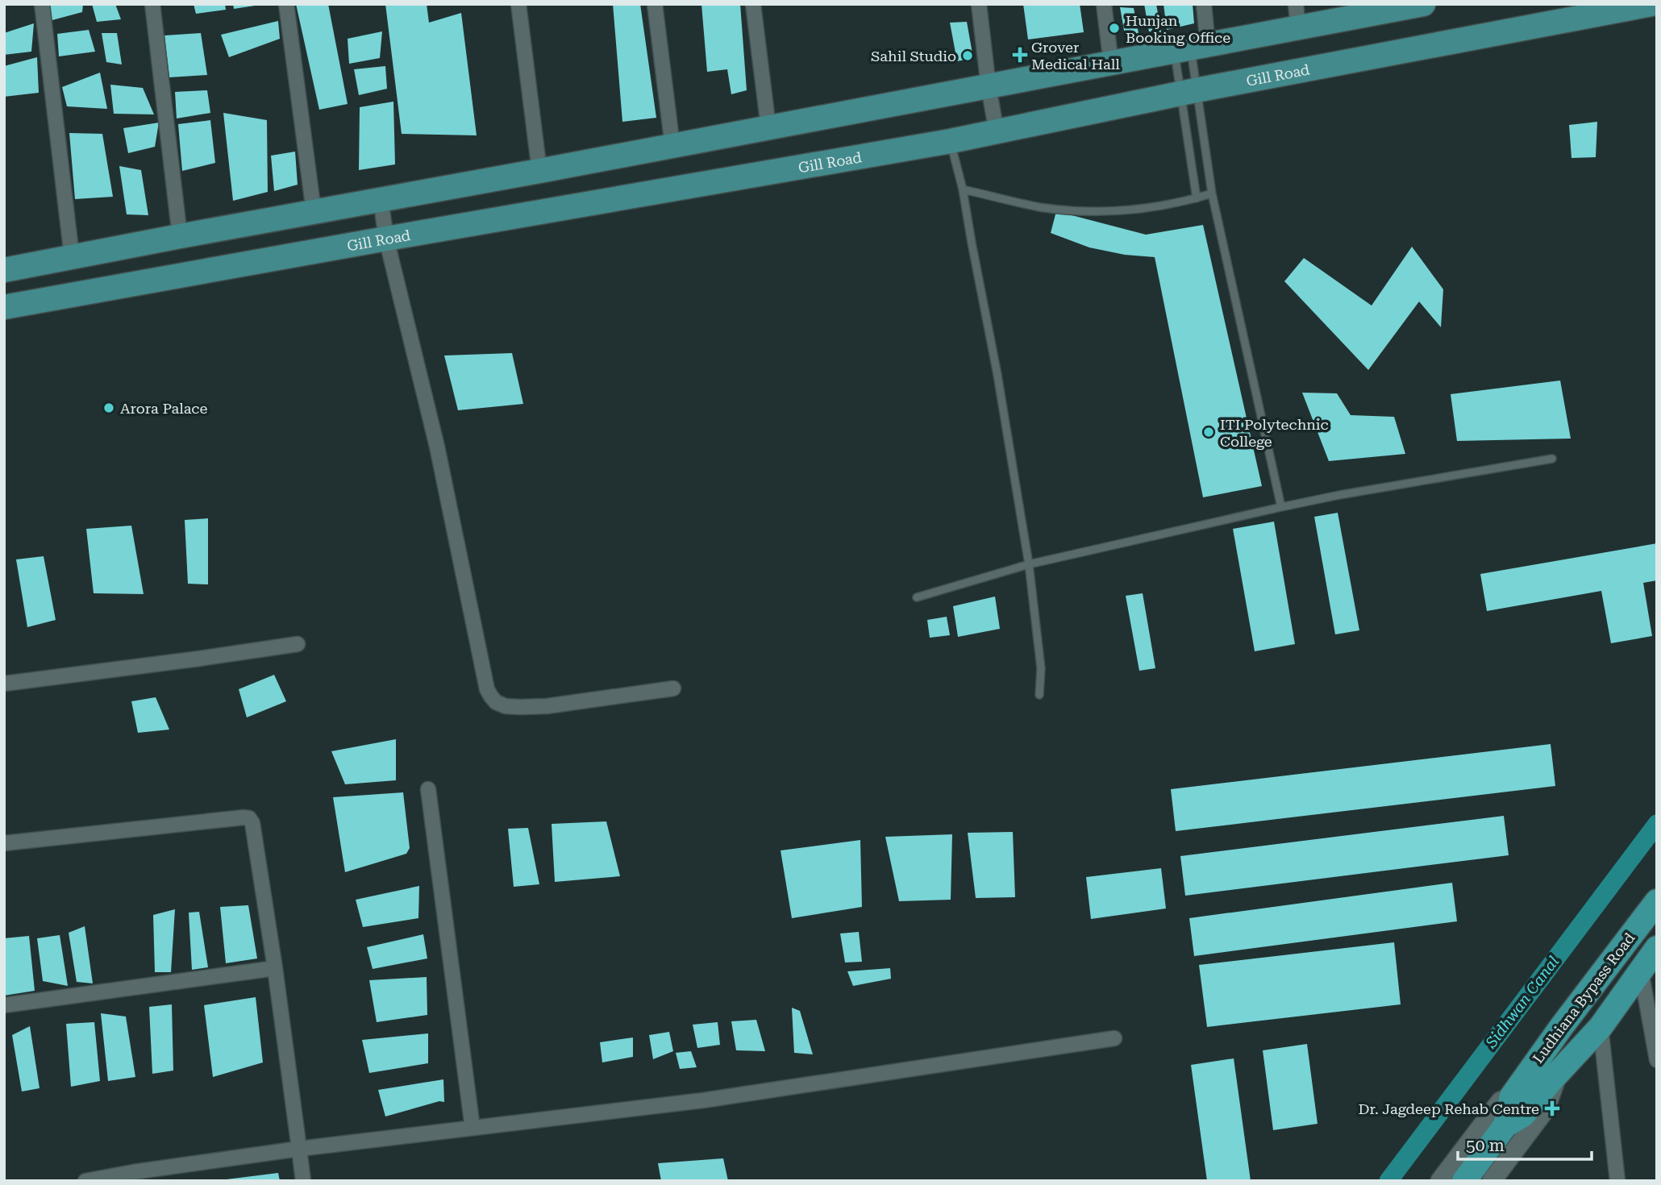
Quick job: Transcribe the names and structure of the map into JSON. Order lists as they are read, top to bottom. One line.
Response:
{"streets":{"highway":["Ludhiana Bypass Road"],"main road":["Gill Road"]},"water":["Sidhwan Canal"],"places":{"other":["Hunjan Booking Office","Sahil Studio","Arora Palace","ITI Polytechnic College"],"health":["Grover Medical Hall","Dr. Jagdeep Rehab Centre"]},"scale_bar":"50 m"}
